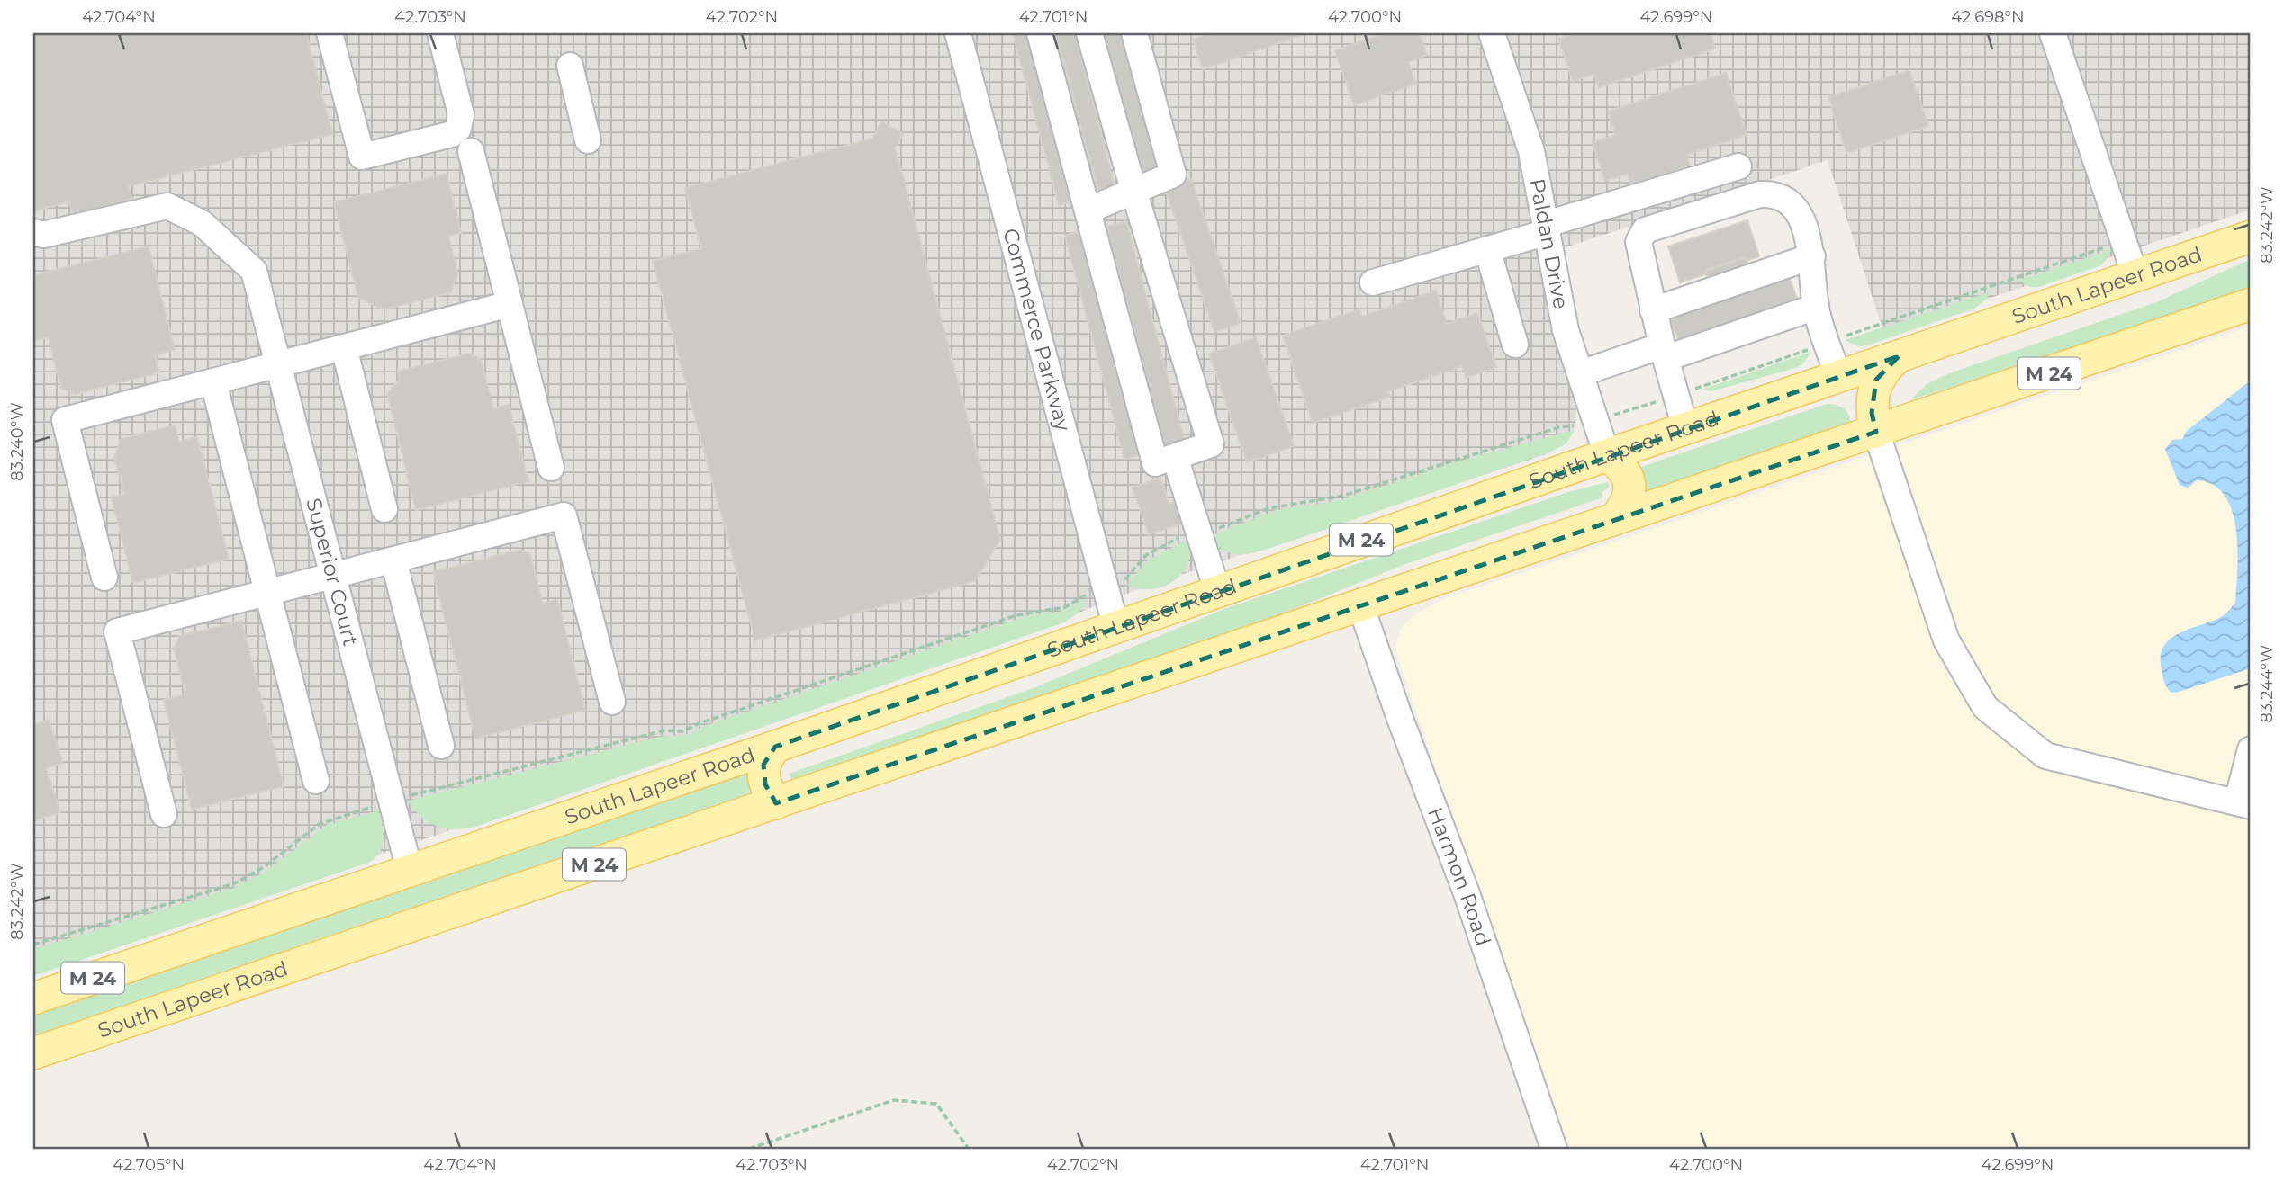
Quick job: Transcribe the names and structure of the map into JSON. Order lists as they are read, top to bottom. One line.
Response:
{"streets":{"main road":["South Lapeer Road","M 24"],"street":["Paldan Drive","Commerce Parkway","Superior Court","Harmon Road"]},"crossings":[["Paldan Drive","South Lapeer Road"],["South Lapeer Road","Commerce Parkway"],["South Lapeer Road","Superior Court"],["South Lapeer Road","Harmon Road"]],"coordinates":["42.704°N","42.703°N","42.702°N","42.701°N","42.700°N","42.699°N","42.698°N","83.242°W","83.240°W","83.244°W","42.705°N"]}
